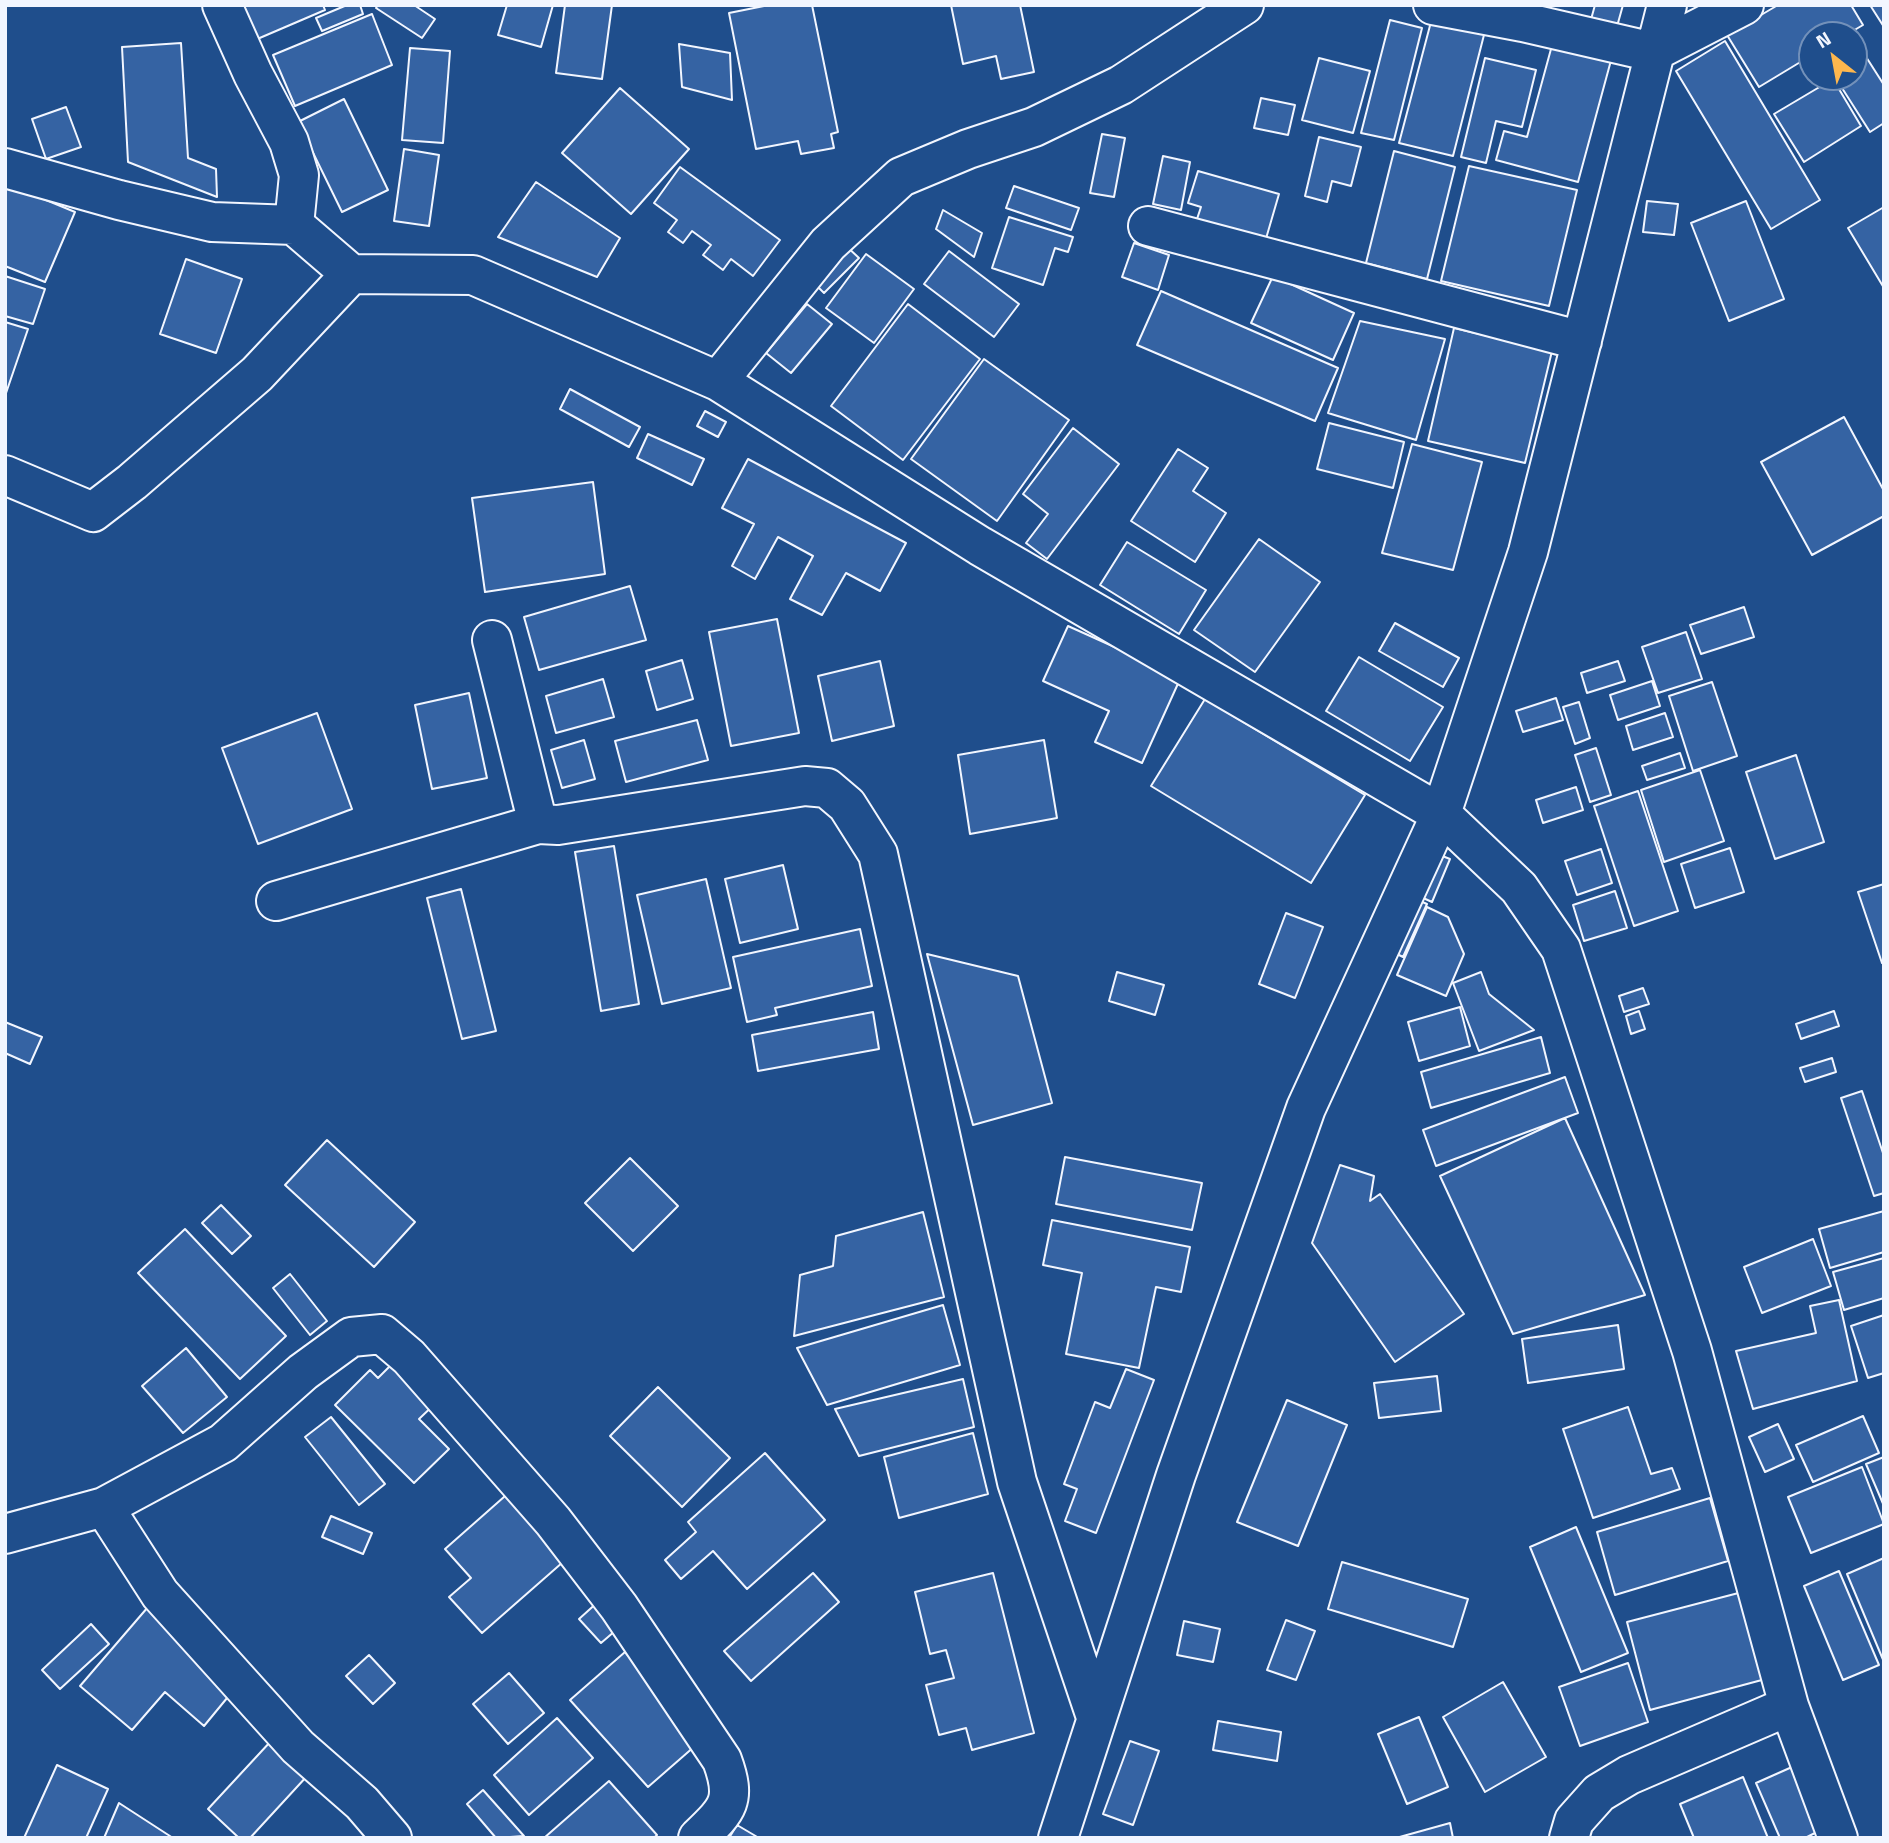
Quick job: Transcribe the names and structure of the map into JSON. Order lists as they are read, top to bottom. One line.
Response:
{"north":"top left"}
